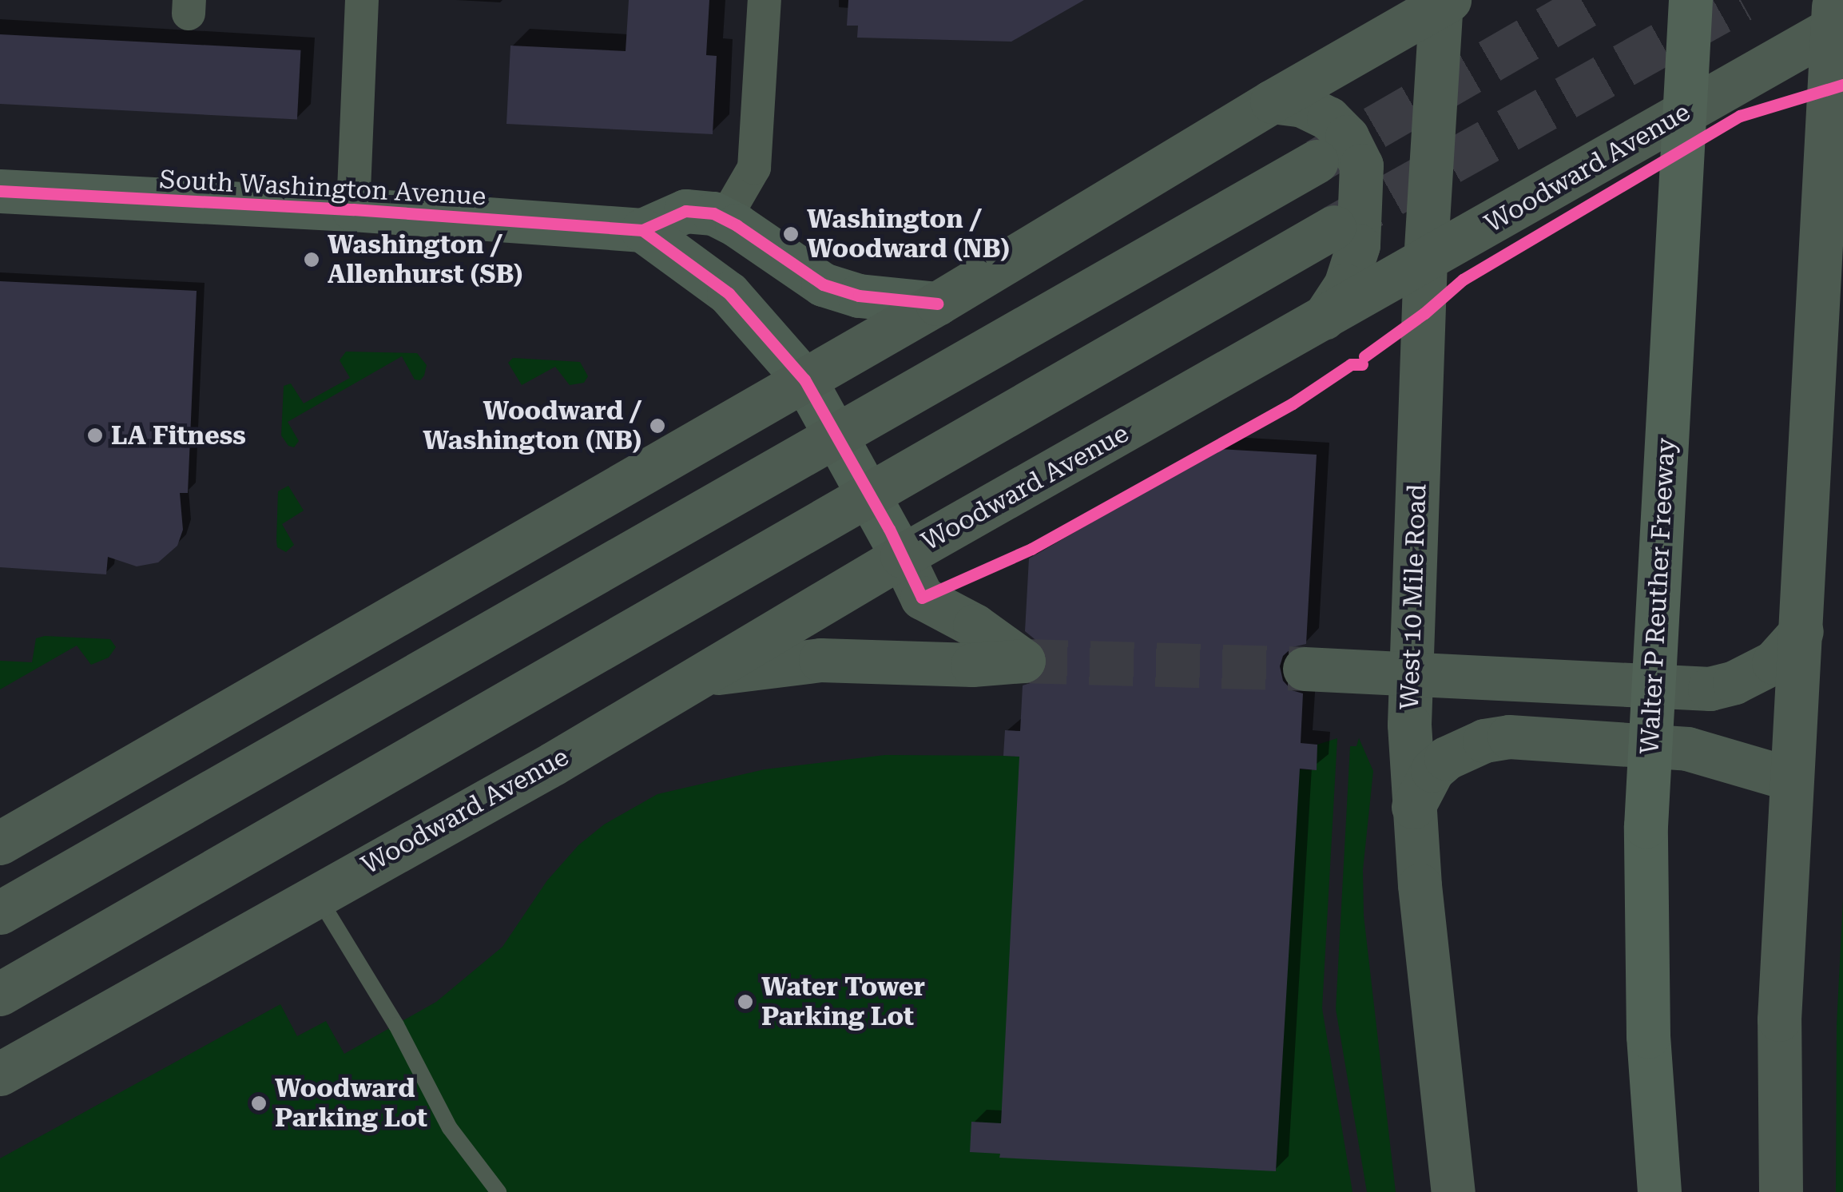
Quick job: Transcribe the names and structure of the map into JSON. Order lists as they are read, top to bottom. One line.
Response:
{"streets":{"highway":["Walter P Reuther Freeway"],"main road":["Woodward Avenue","South Washington Avenue","West 10 Mile Road"]},"crossings":[["Woodward Avenue","West 10 Mile Road"]],"places":["Washington / Woodward (NB)","Washington / Allenhurst (SB)","Woodward / Washington (NB)","LA Fitness","Water Tower Parking Lot","Woodward Parking Lot"]}
